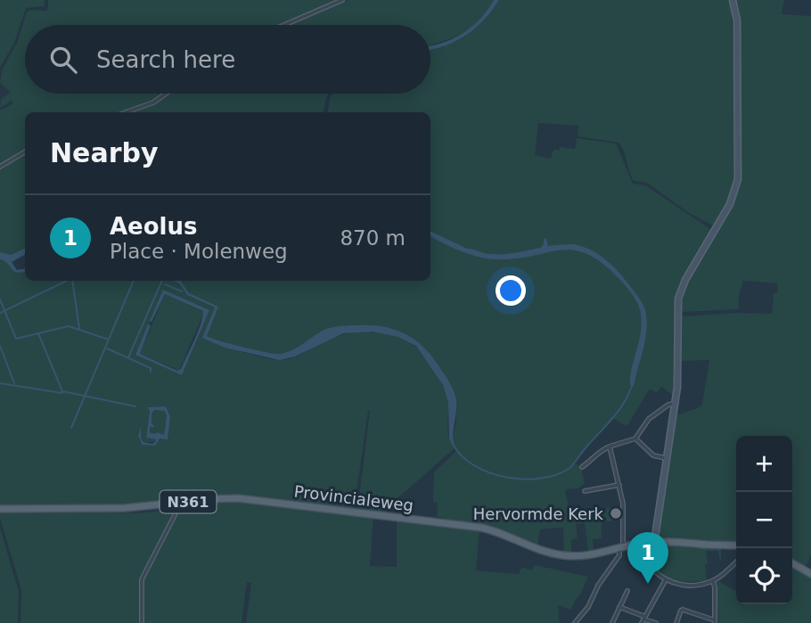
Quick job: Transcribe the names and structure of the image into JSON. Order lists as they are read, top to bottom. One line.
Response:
{"streets":{"main road":["Provincialeweg","N361"]},"places":["Hervormde Kerk"],"page":{"search":"Search here","heading":"Nearby","list":[{"mark":"1","name":"Aeolus","note":"Place · Molenweg","value":"870 m"}],"map_buttons":["+","−"],"pins":"1"}}
